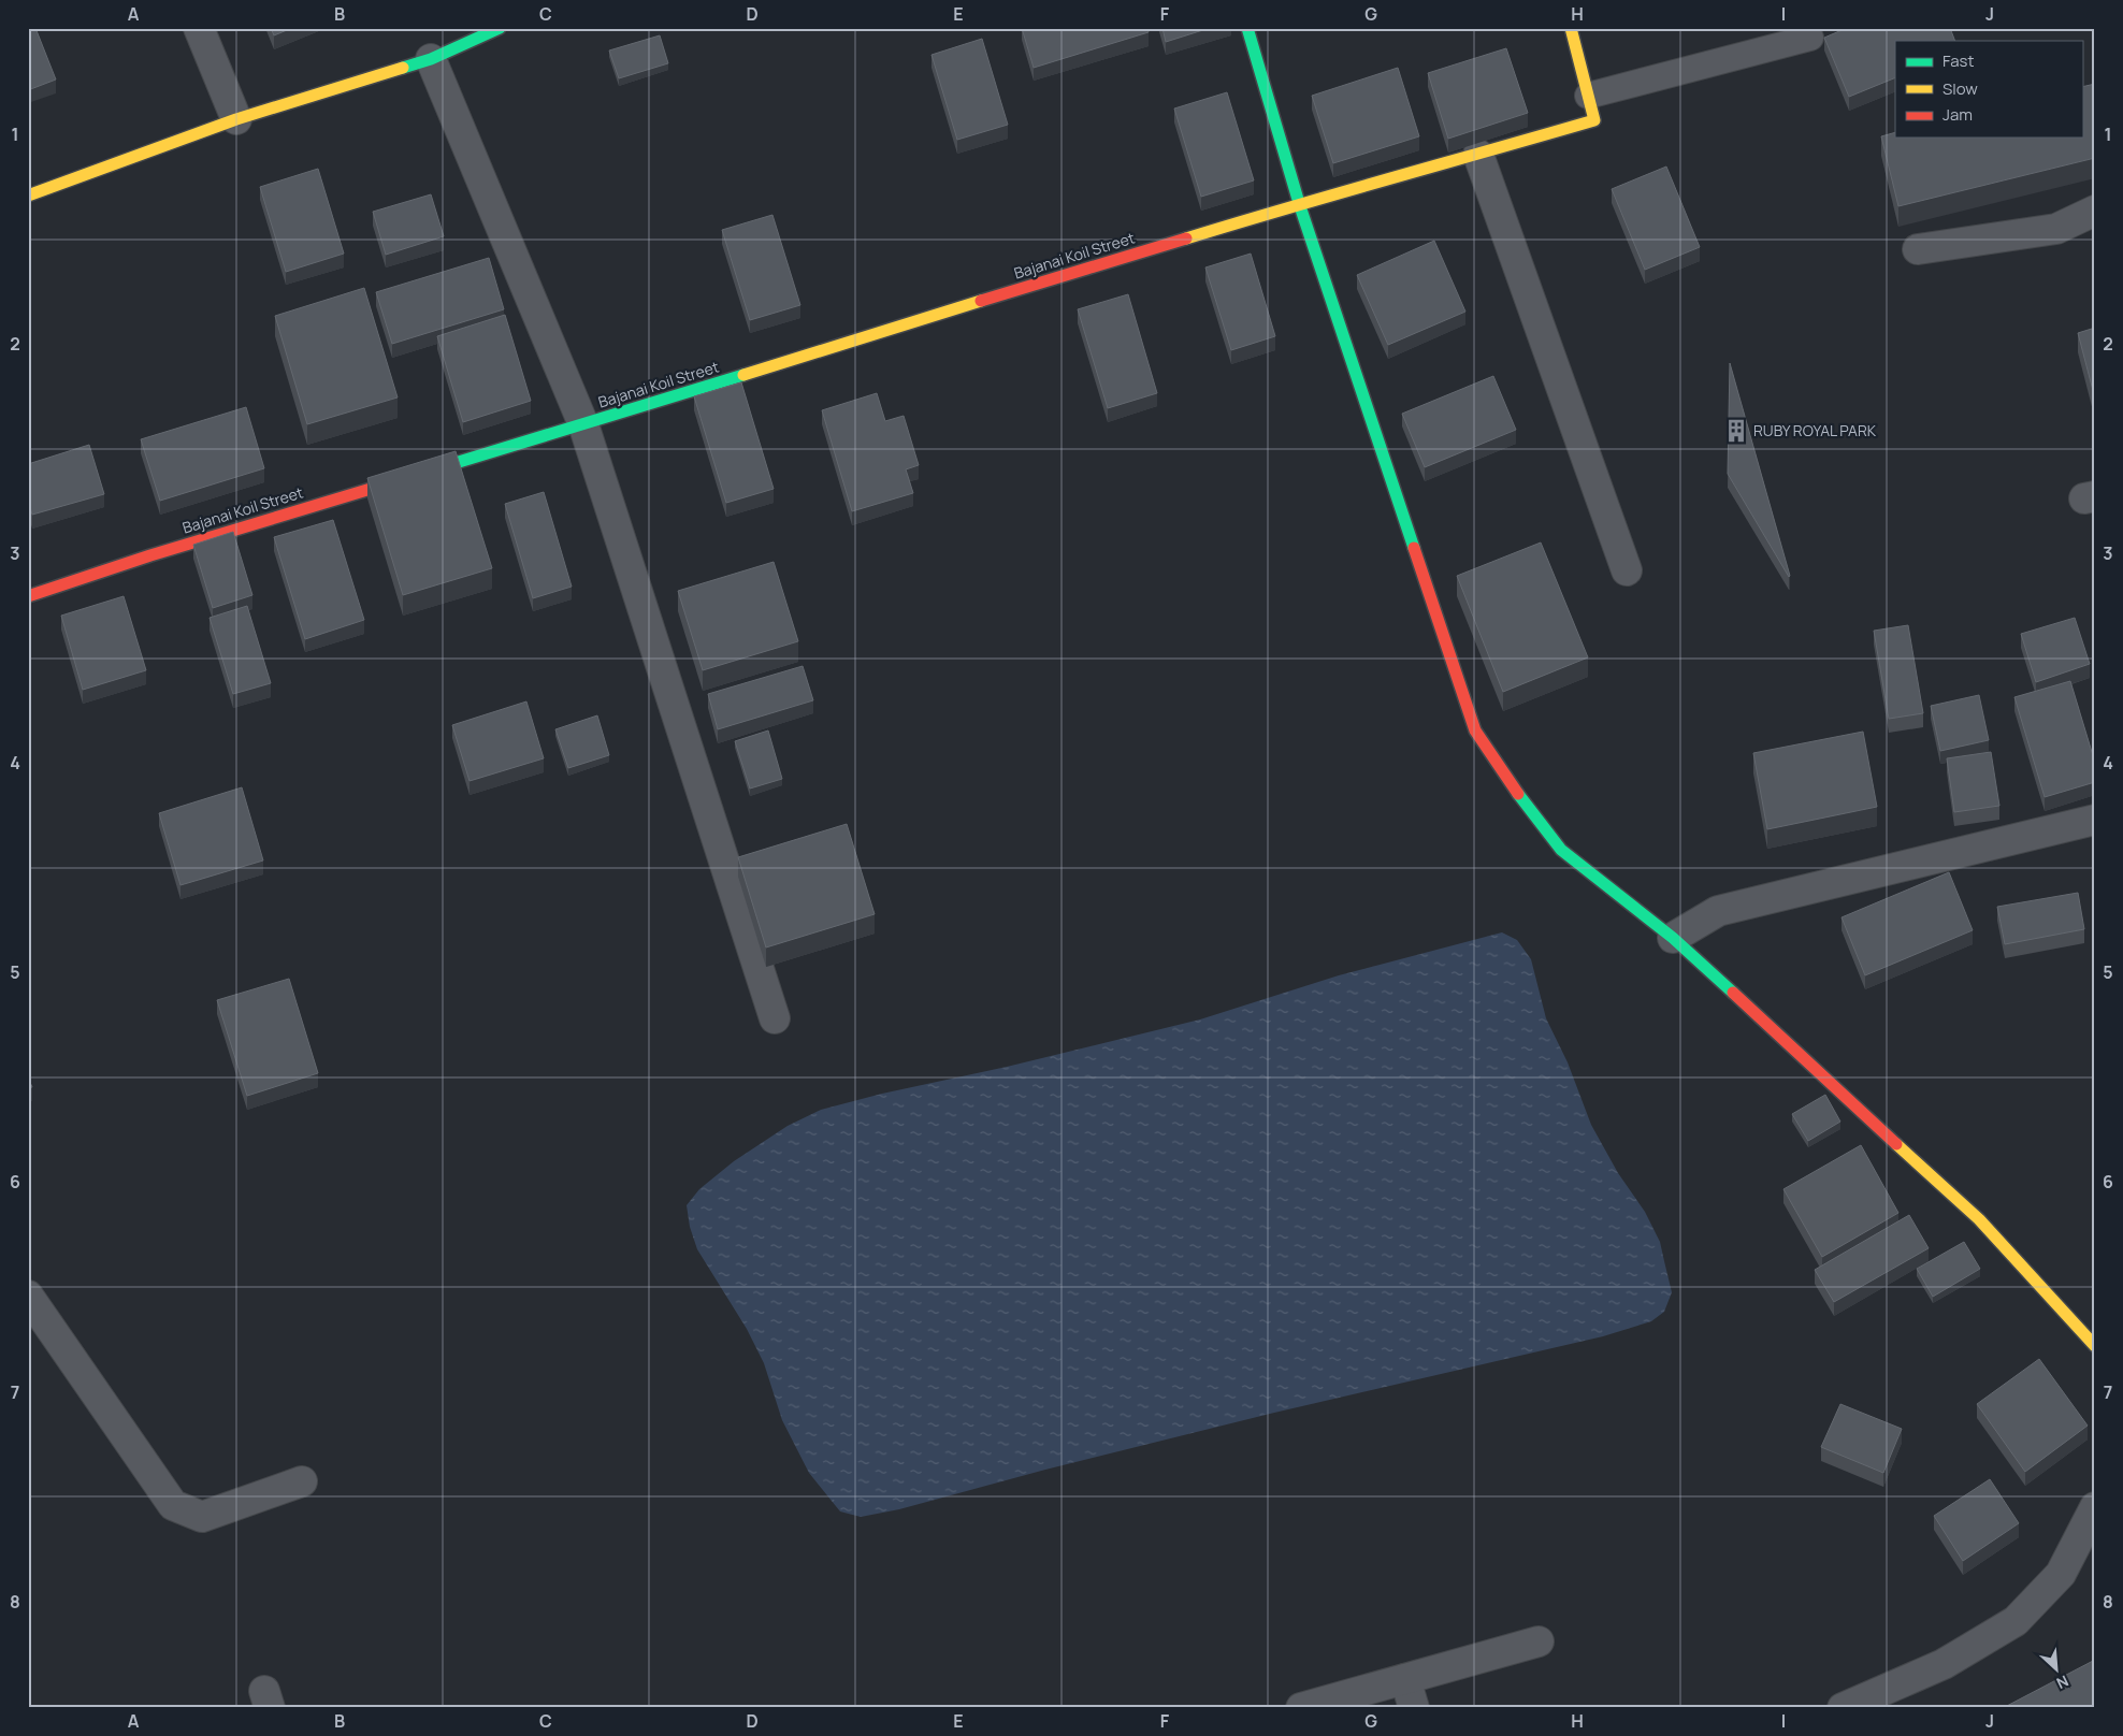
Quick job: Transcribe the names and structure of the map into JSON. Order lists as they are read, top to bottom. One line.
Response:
{"streets":{"street":["Bajanai Koil Street"]},"places":{"building":["RUBY ROYAL PARK"]},"legend":["Fast","Slow","Jam"],"north":"bottom right","grid":{"columns":["A","B","C","D","E","F","G","H","I","J"],"rows":["1","2","3","4","5","6","7","8"]}}
